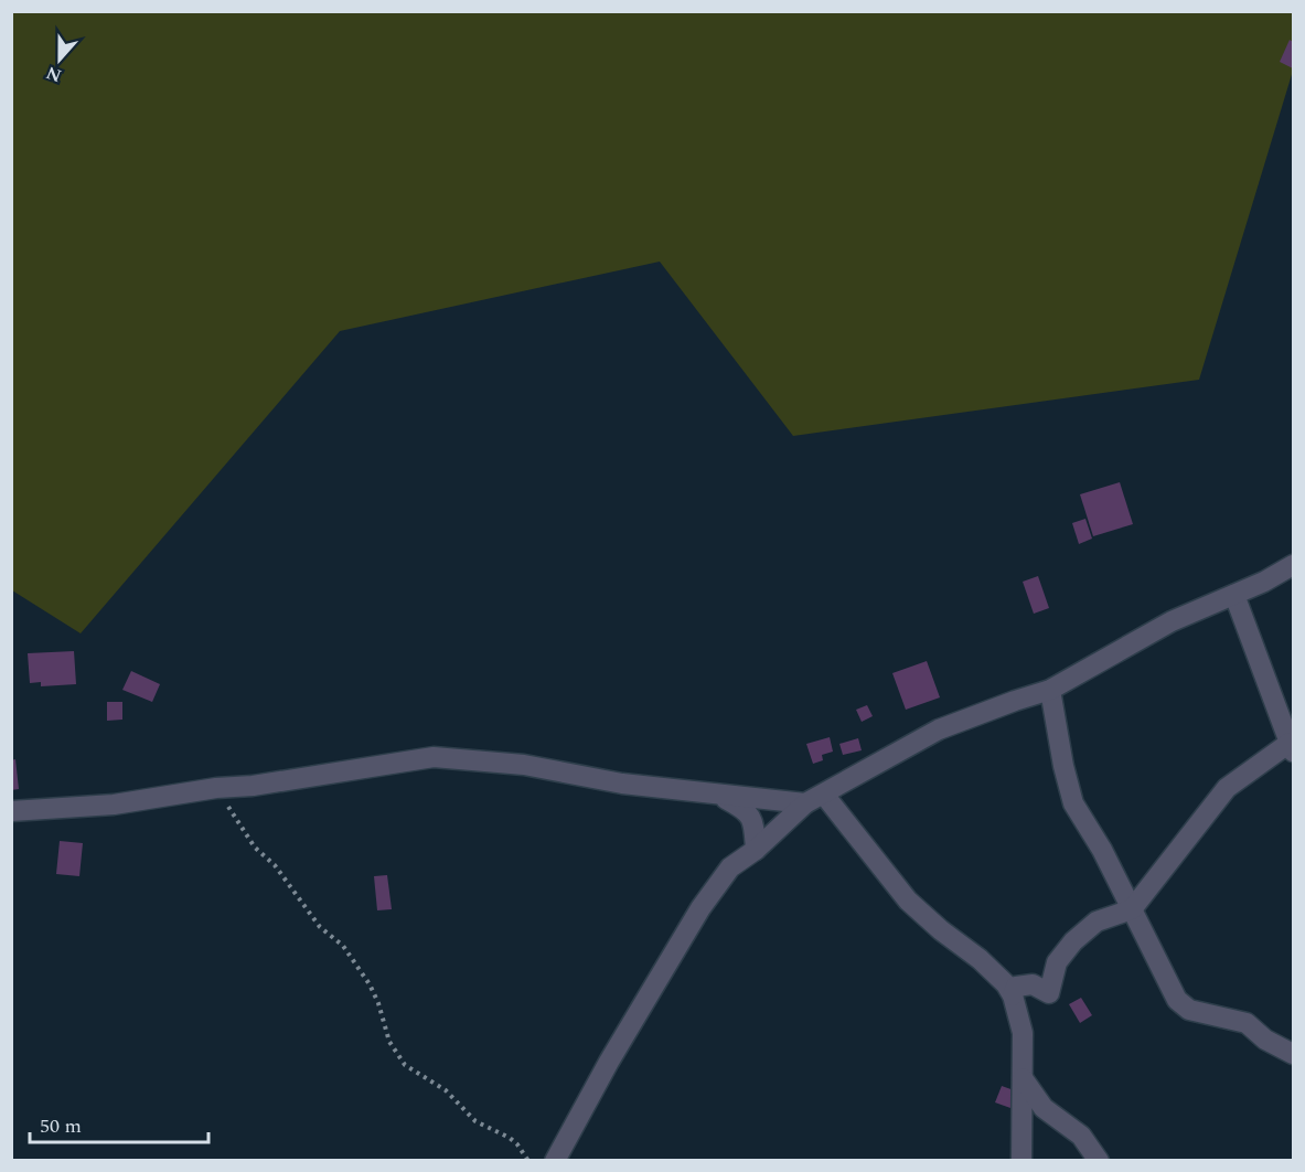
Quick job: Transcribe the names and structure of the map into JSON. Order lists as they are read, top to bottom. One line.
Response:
{"scale_bar":"50 m","north":"bottom"}
